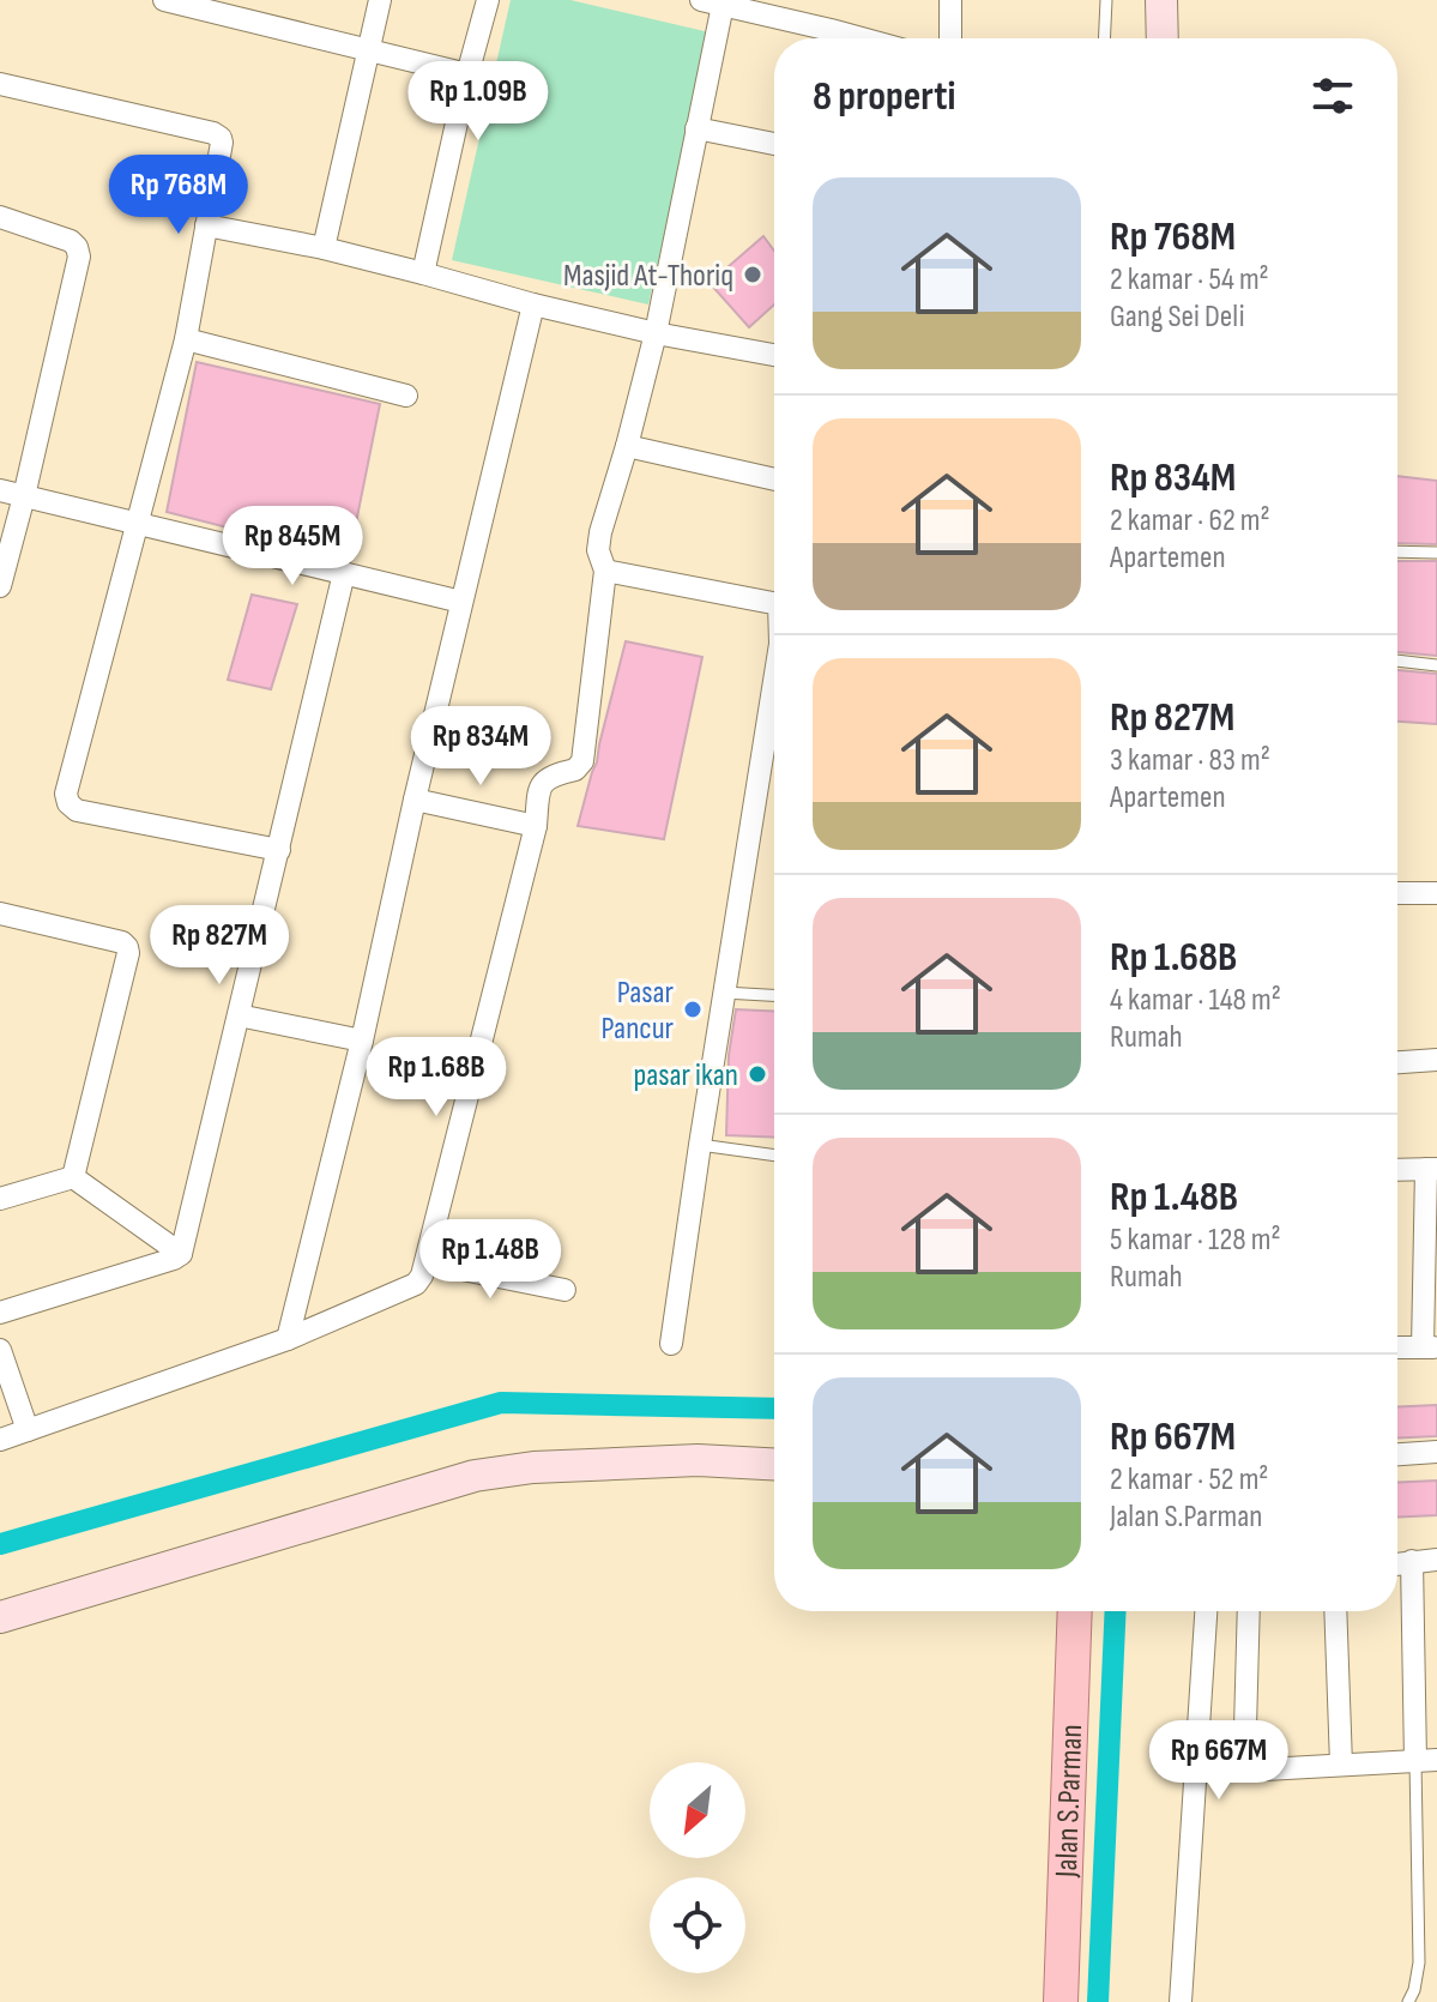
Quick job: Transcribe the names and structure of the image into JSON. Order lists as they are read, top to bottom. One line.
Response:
{"streets":{"main road":["Jalan S.Parman"]},"places":["Masjid At-Thoriq","Pasar Pancur","pasar ikan"],"north":"bottom left","page":{"heading":"8 properti","price":["Rp 1.09B","Rp 768M","Rp 845M","Rp 834M","Rp 827M","Rp 1.68B","Rp 1.48B","Rp 667M"],"list":[{"name":"Rp 768M","note":"2 kamar · 54 m² · Gang Sei Deli"},{"name":"Rp 834M","note":"2 kamar · 62 m² · Apartemen"},{"name":"Rp 827M","note":"3 kamar · 83 m² · Apartemen"},{"name":"Rp 1.68B","note":"4 kamar · 148 m² · Rumah"},{"name":"Rp 1.48B","note":"5 kamar · 128 m² · Rumah"},{"name":"Rp 667M","note":"2 kamar · 52 m² · Jalan S.Parman"}]}}
